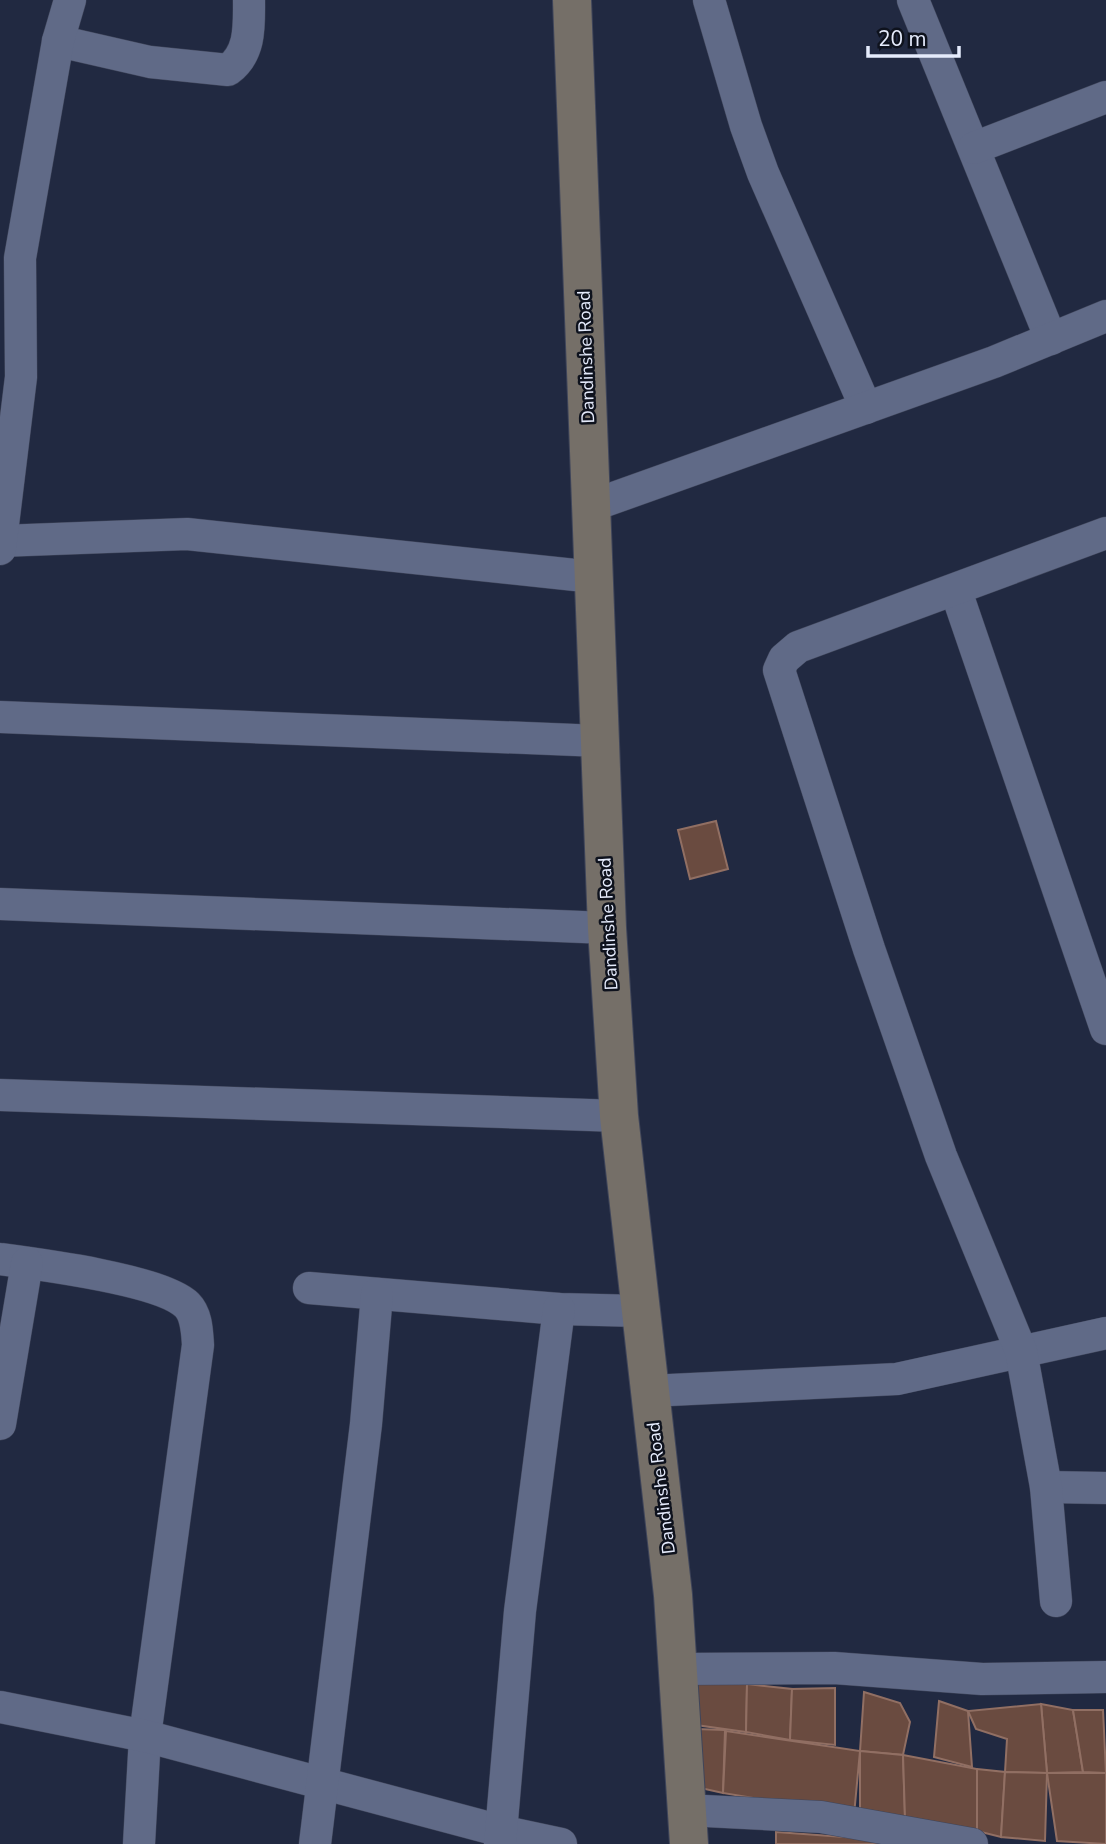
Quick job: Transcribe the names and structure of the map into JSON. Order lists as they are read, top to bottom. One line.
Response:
{"streets":{"street":["Dandinshe Road"]},"scale_bar":"20 m"}
